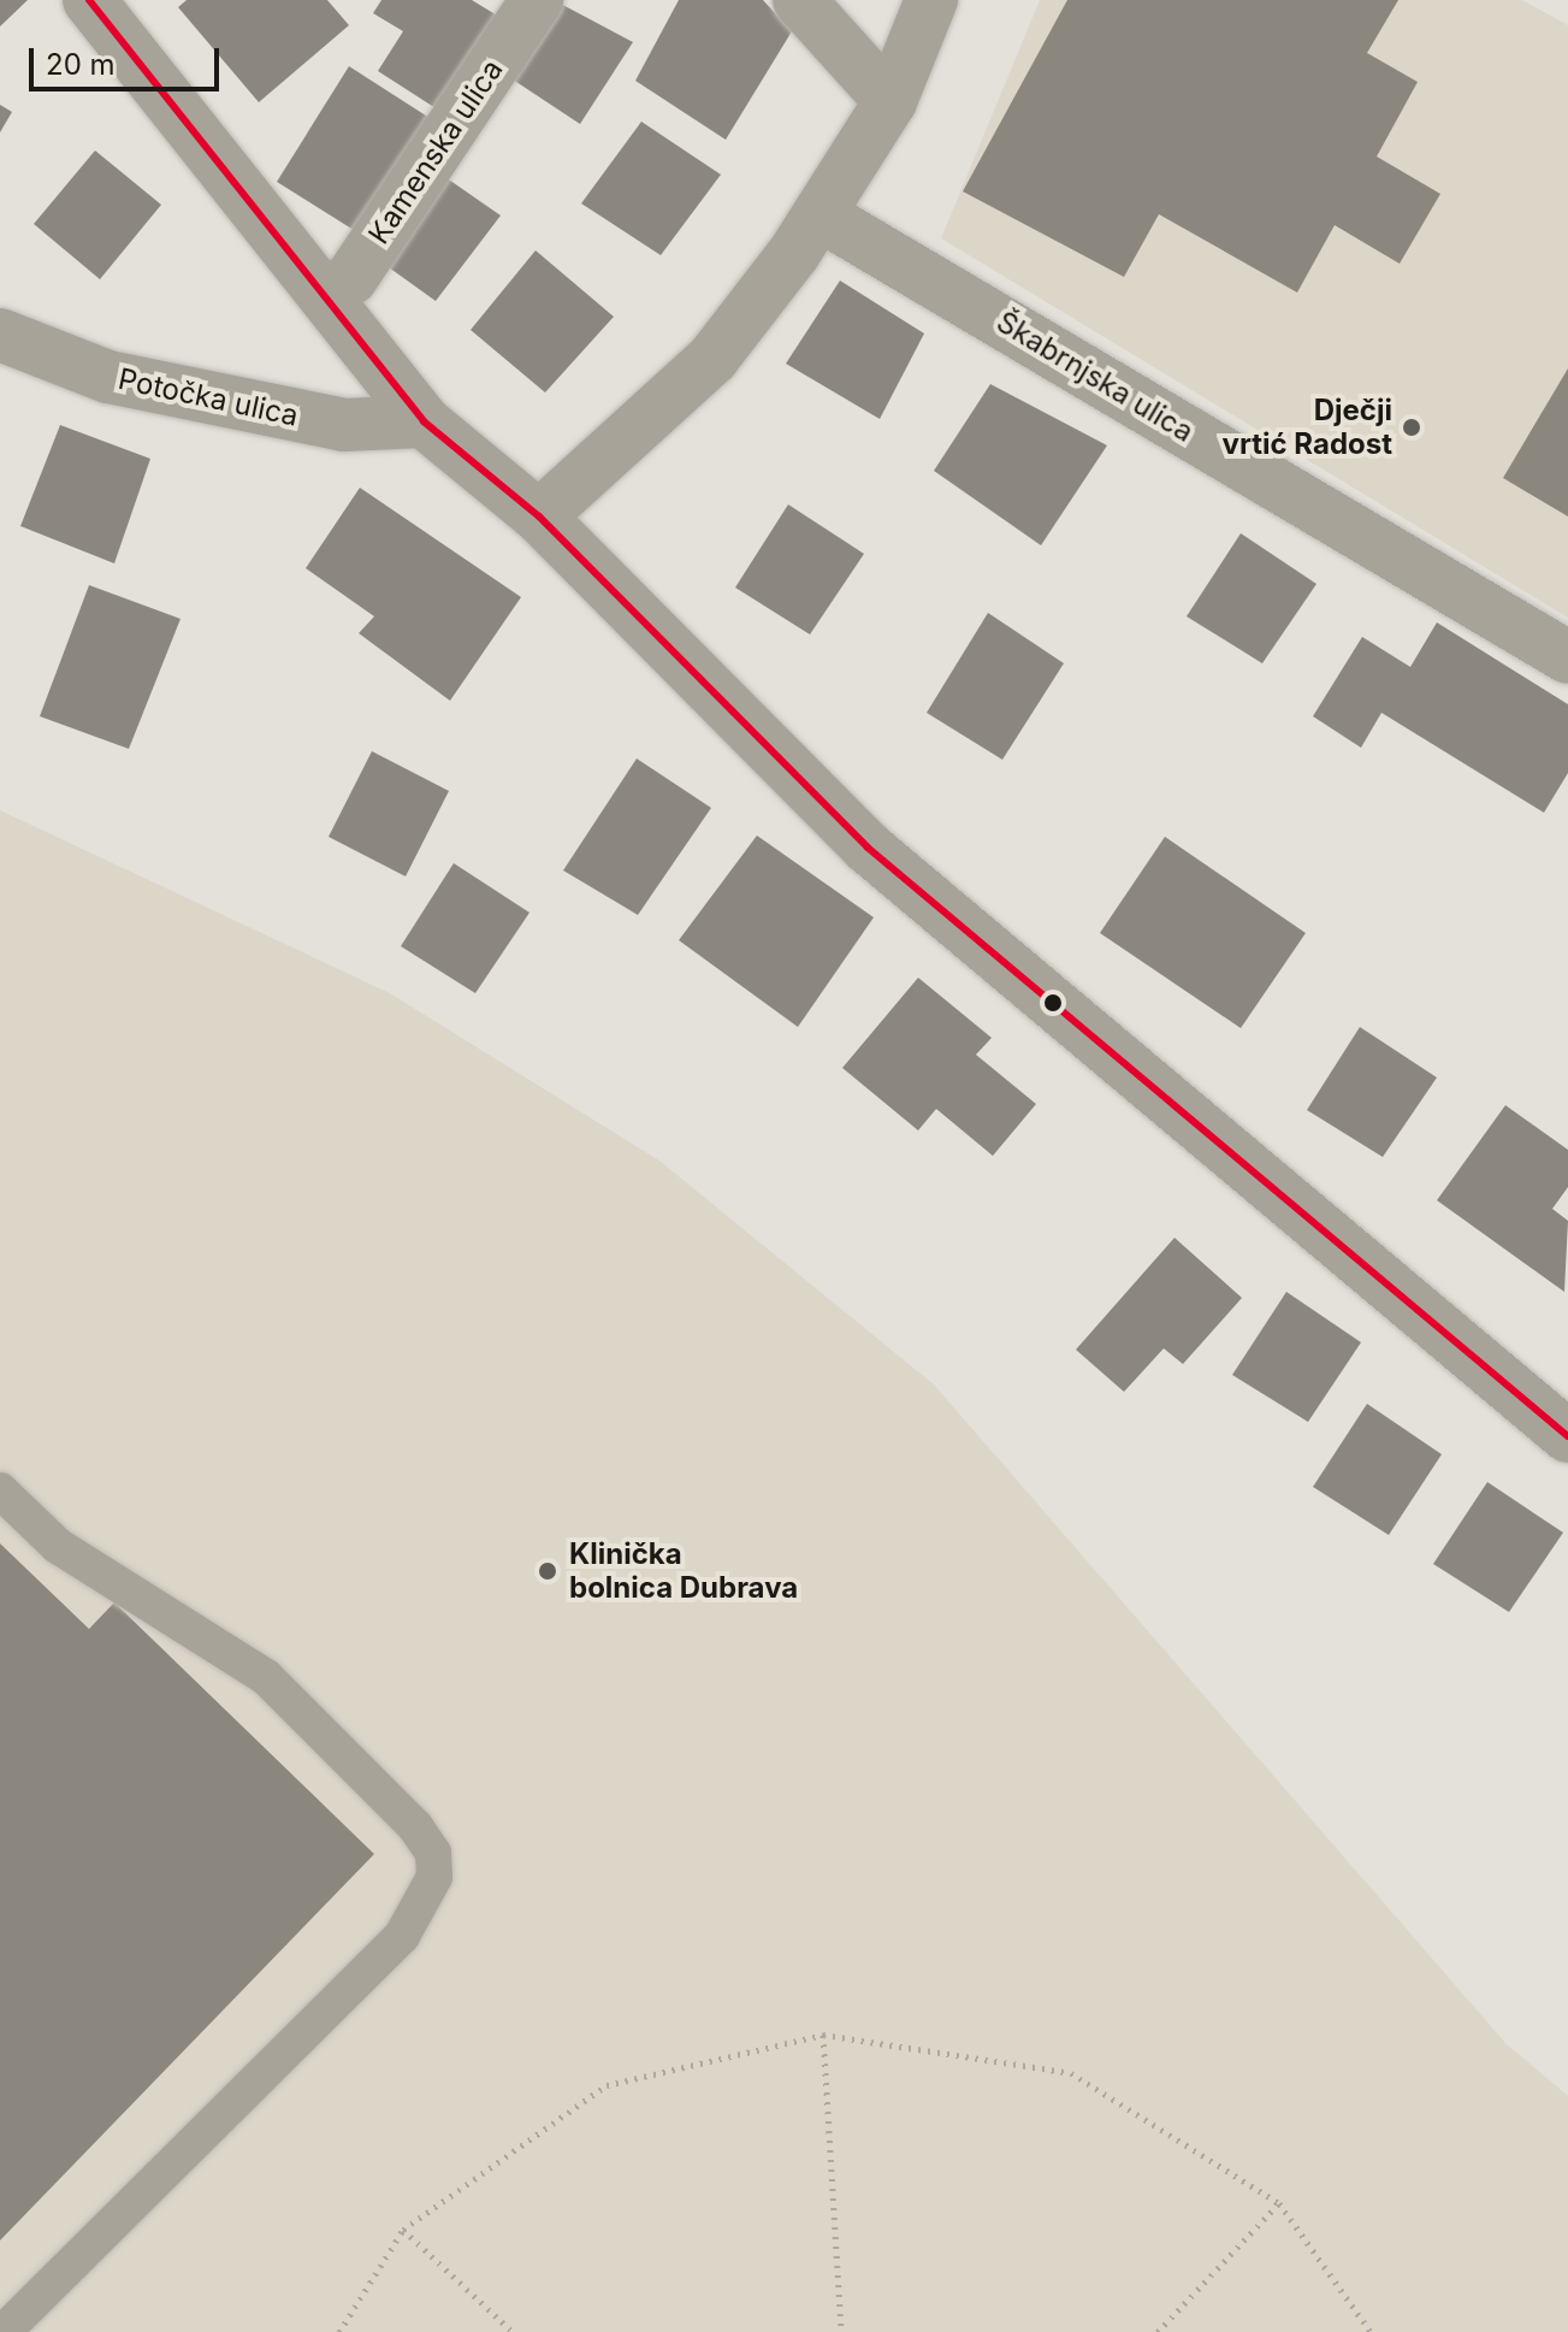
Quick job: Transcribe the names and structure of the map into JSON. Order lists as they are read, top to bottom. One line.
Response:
{"streets":{"street":["Kamenska ulica","Škabrnjska ulica","Potočka ulica"]},"places":["Dječji vrtić Radost","Klinička bolnica Dubrava"],"scale_bar":"20 m"}
